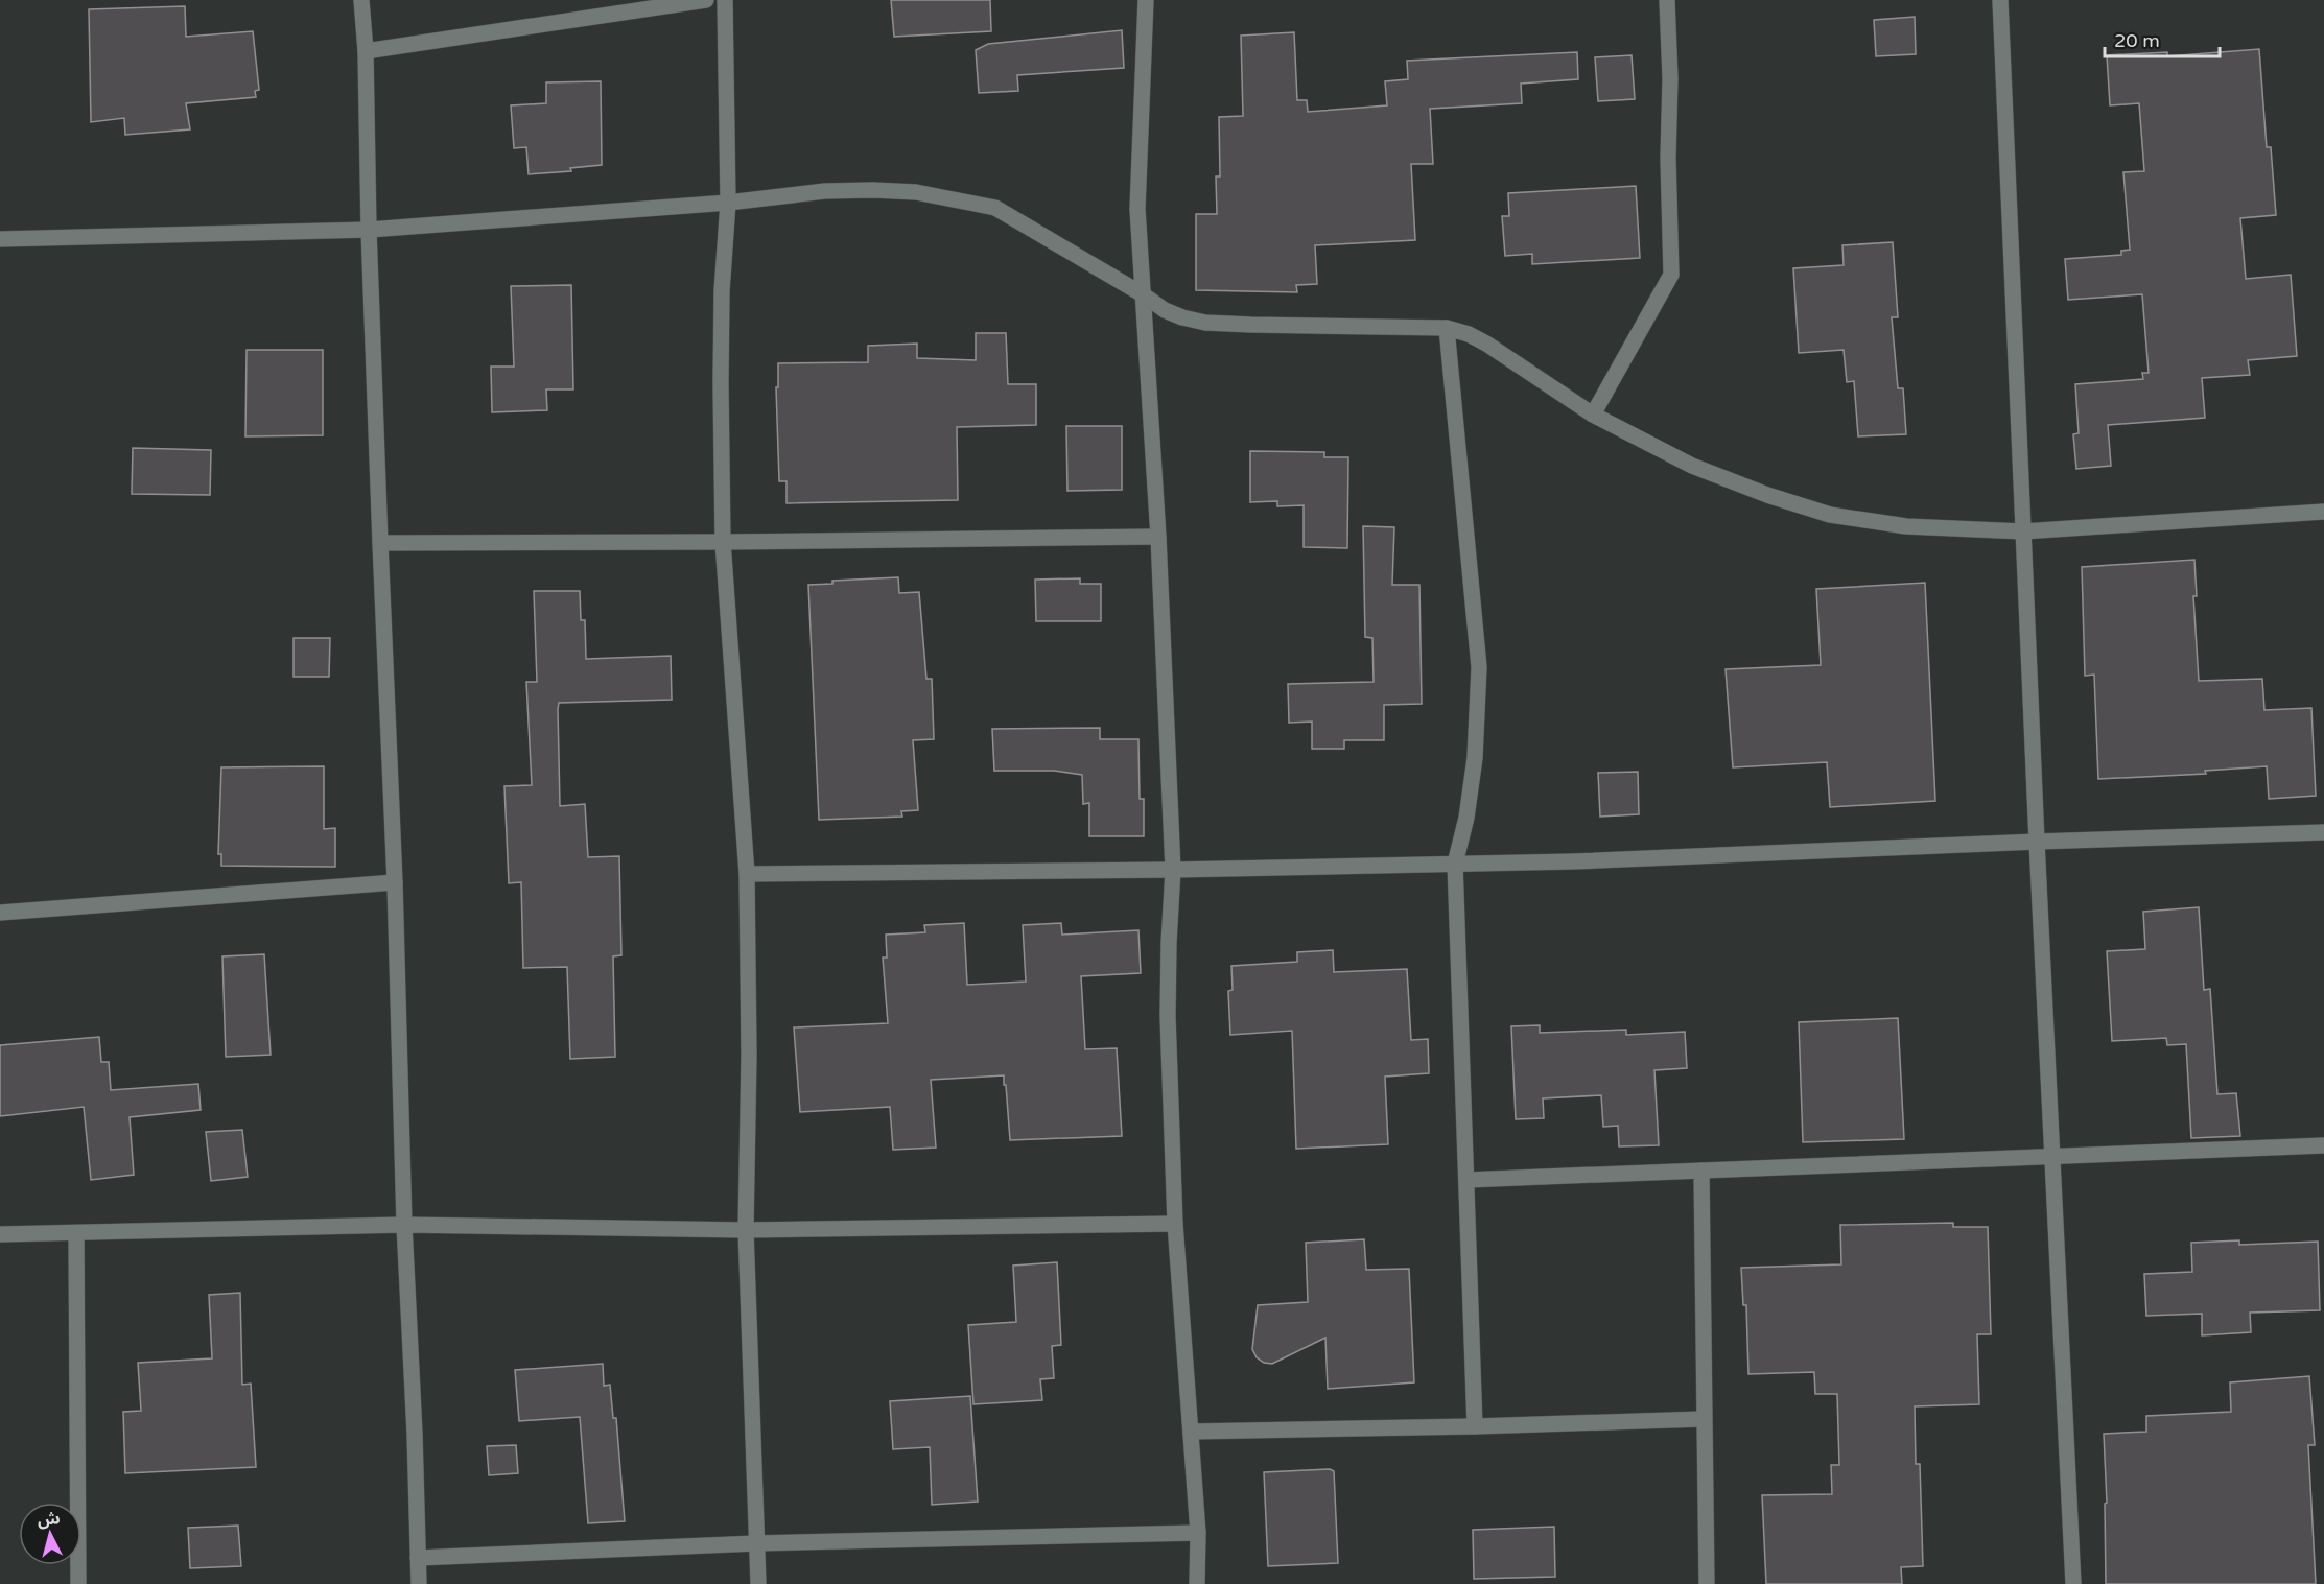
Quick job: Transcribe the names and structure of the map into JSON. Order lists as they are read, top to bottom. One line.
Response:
{"scale_bar":"20 m","north":"top"}
